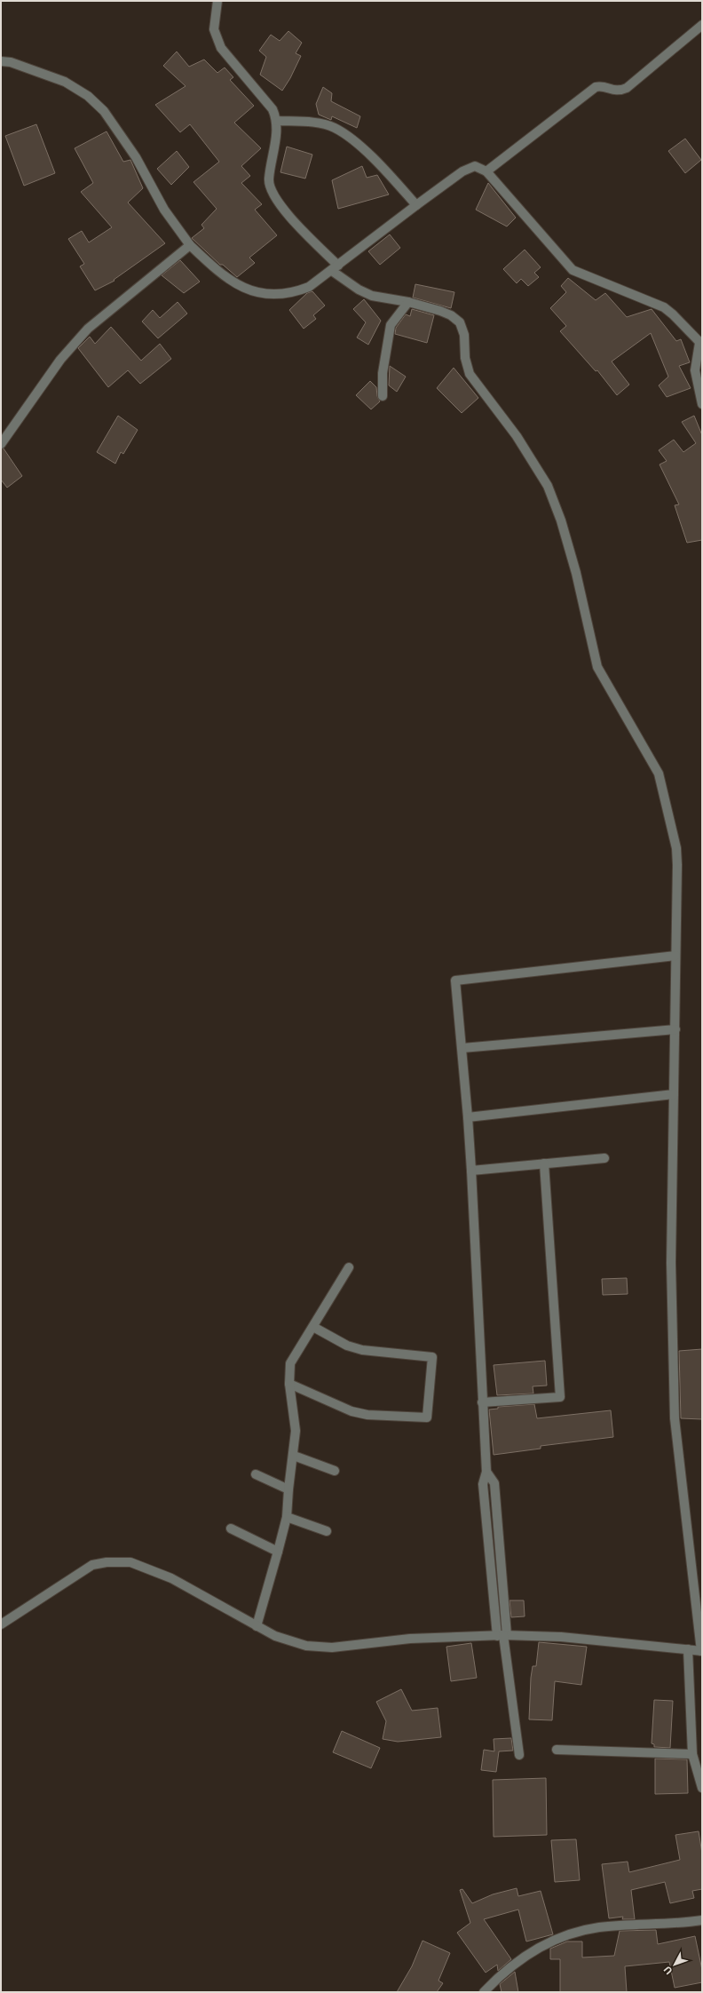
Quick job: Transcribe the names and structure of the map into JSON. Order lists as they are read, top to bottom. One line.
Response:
{"north":"bottom left"}
